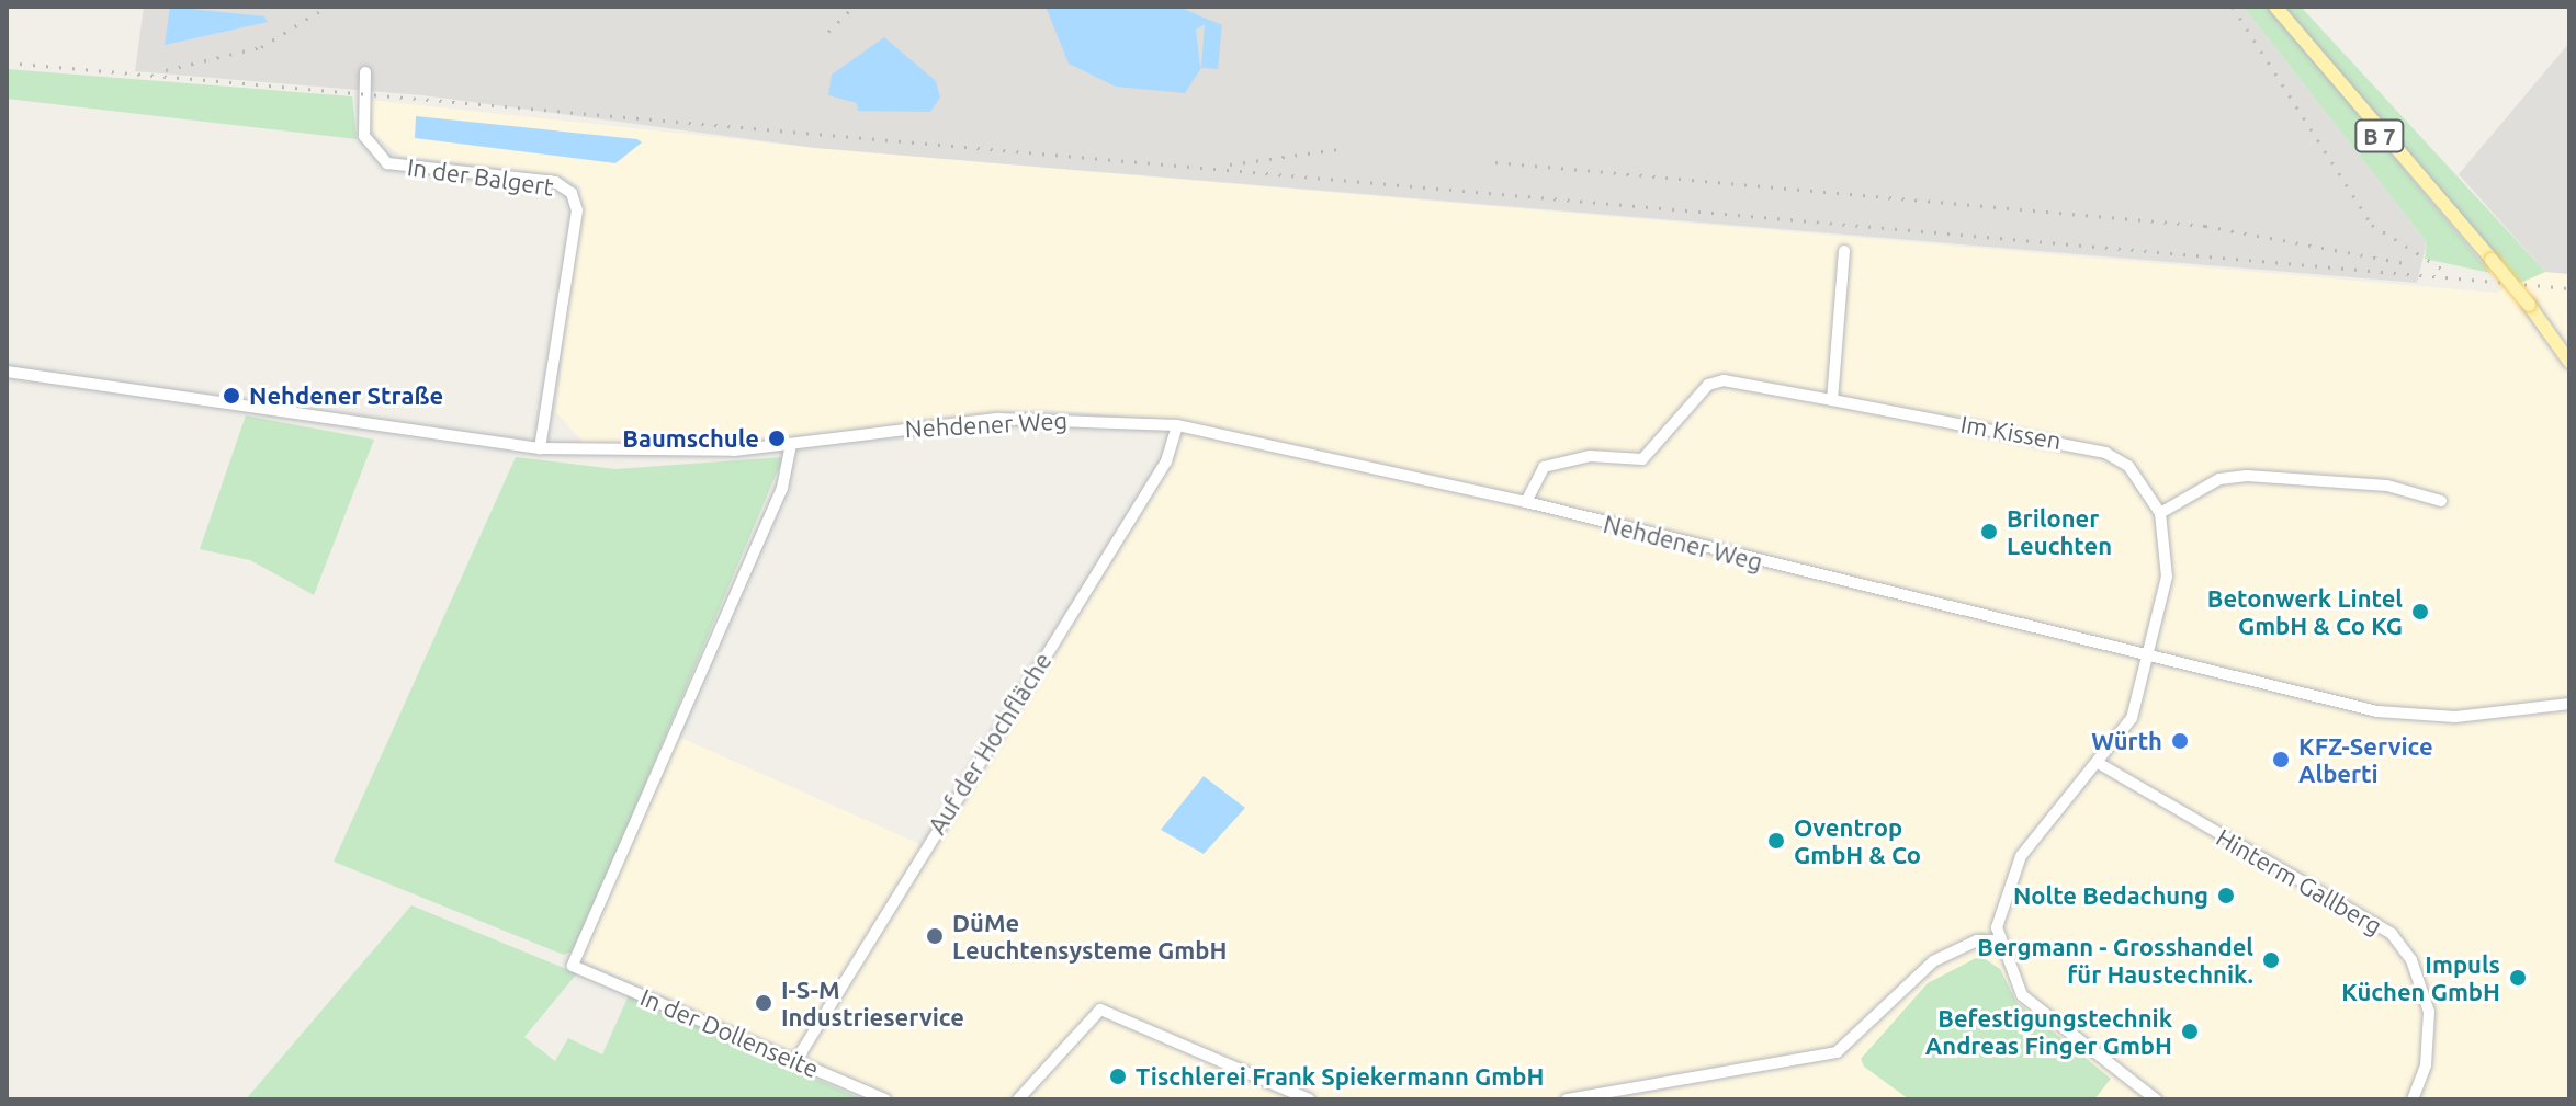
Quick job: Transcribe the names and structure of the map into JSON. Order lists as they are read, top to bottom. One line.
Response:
{"streets":{"main road":["B 7"],"street":["In der Balgert","Nehdener Weg","Im Kissen","Auf der Hochfläche","Hinterm Gallberg","In der Dollenseite"]},"crossings":[["In der Balgert","Nehdener Weg"],["Nehdener Weg","Im Kissen"],["Nehdener Weg","Auf der Hochfläche"],["Nehdener Weg","In der Dollenseite"],["Auf der Hochfläche","In der Dollenseite"]],"places":["Nehdener Straße","Baumschule","Briloner Leuchten","Betonwerk Lintel GmbH & Co KG","Würth","KFZ-Service Alberti","Oventrop GmbH & Co","Nolte Bedachung","DüMe Leuchtensysteme GmbH","Bergmann - Grosshandel für Haustechnik.","Impuls Küchen GmbH","I-S-M Industrieservice","Befestigungstechnik Andreas Finger GmbH","Tischlerei Frank Spiekermann GmbH"]}
